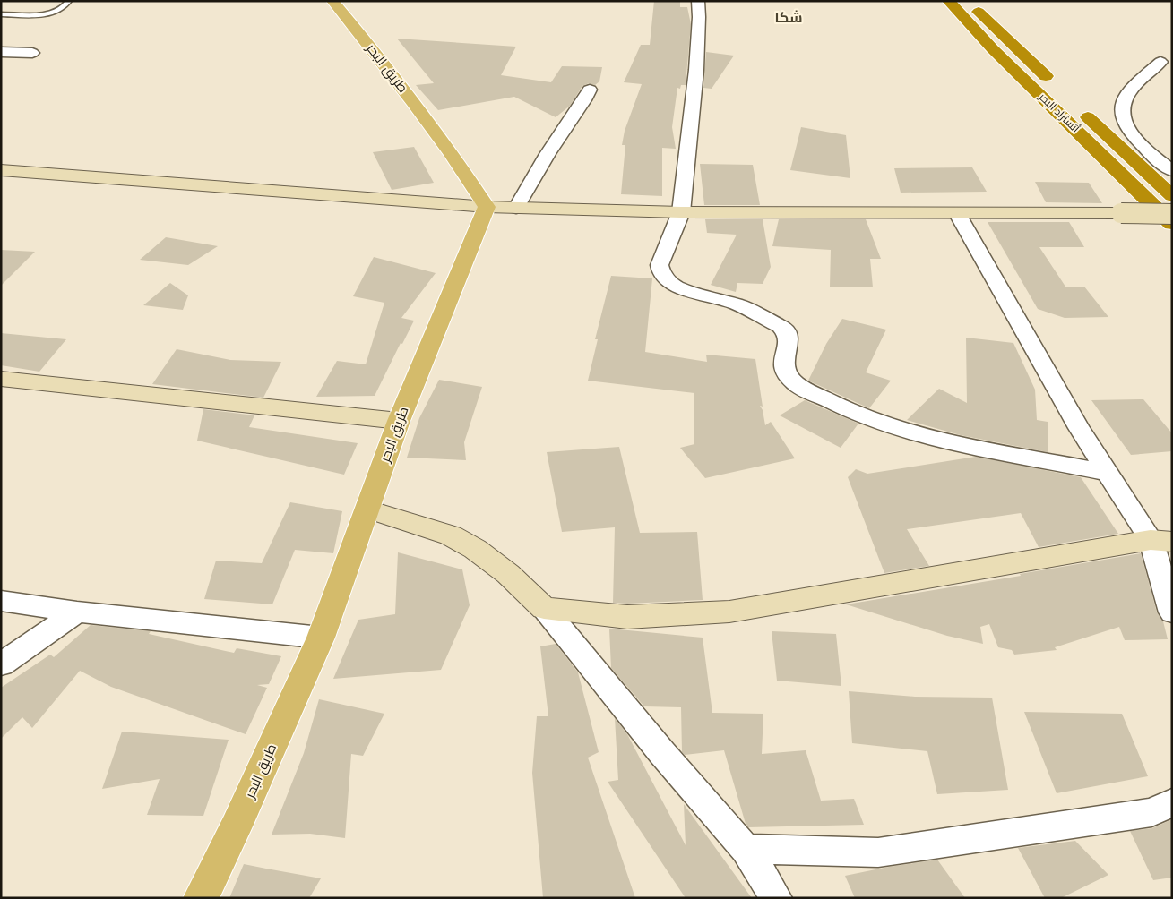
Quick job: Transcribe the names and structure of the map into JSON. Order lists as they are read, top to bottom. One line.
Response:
{"streets":{"highway":["أتستراد البحر"],"main road":["طريق البحر"]},"districts":["شكا"]}
